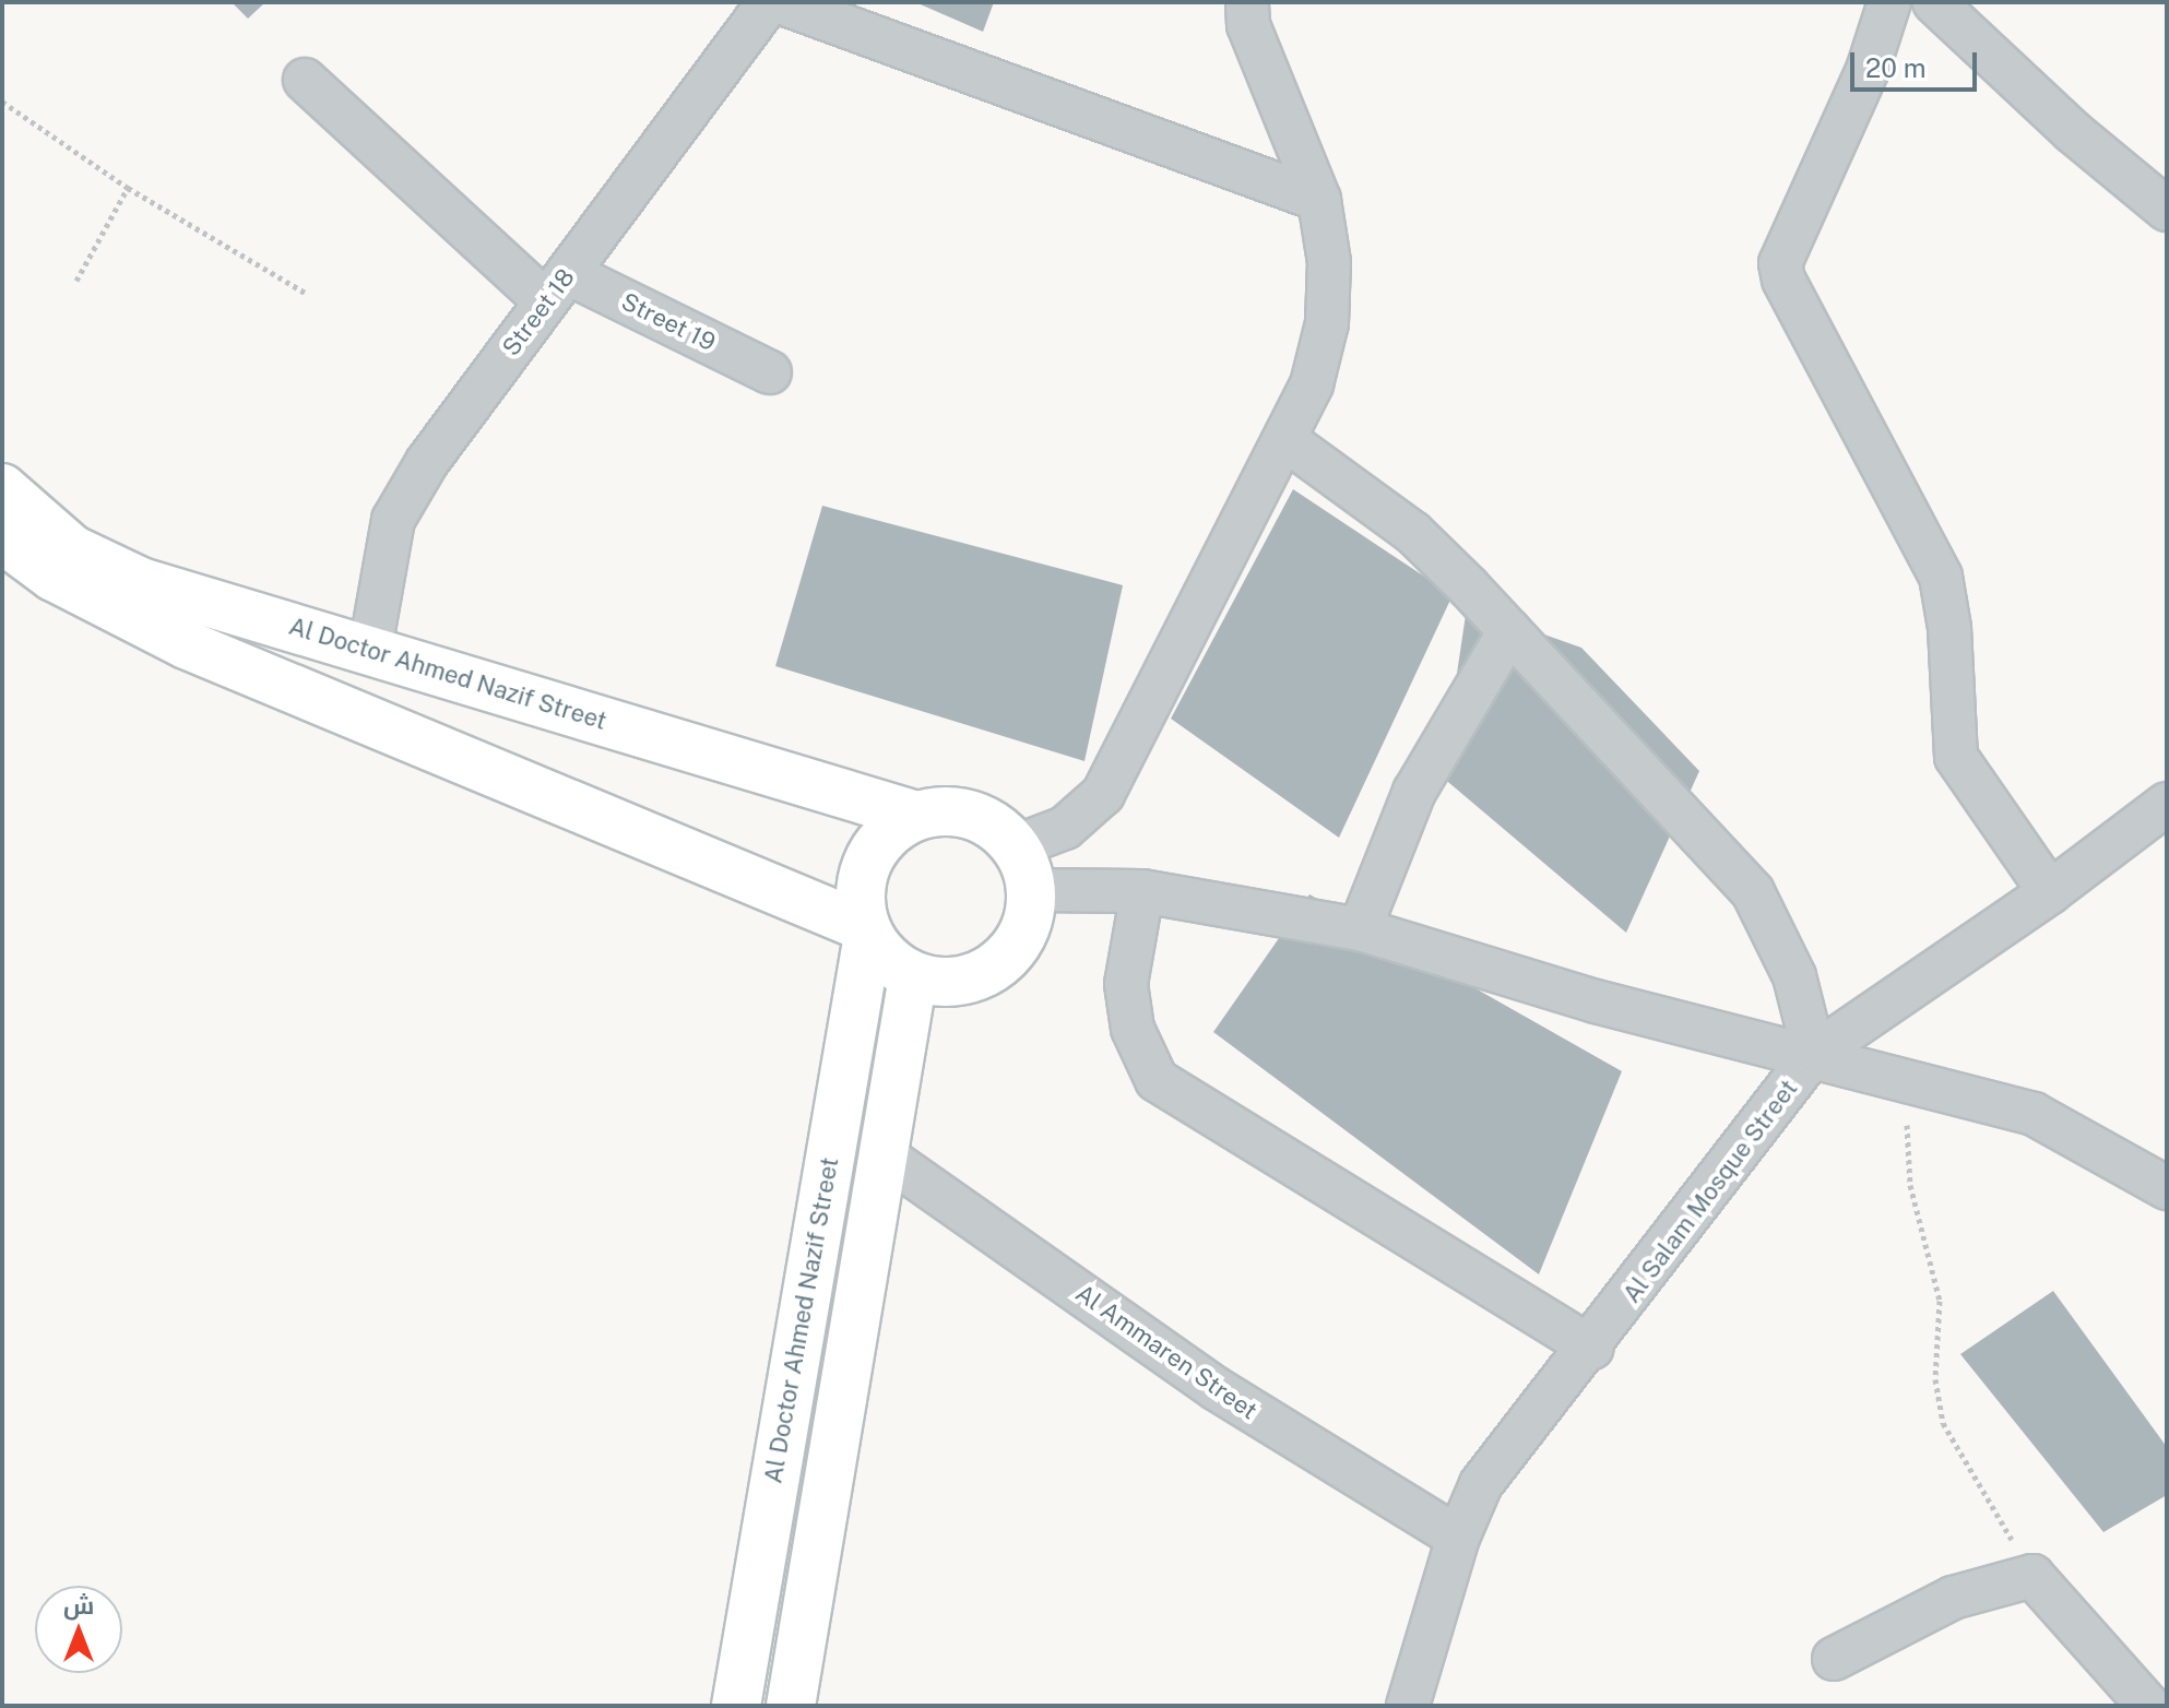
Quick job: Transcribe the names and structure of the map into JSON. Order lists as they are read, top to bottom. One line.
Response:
{"streets":{"main road":["Al Doctor Ahmed Nazif Street"],"street":["Street 18","Street 19","Al Salam Mosque Street","Al Ammaren Street"]},"crossings":[["Street 18","Street 19"],["Street 18","Al Doctor Ahmed Nazif Street"],["Al Salam Mosque Street","Al Ammaren Street"]],"scale_bar":"20 m","north":"top"}
